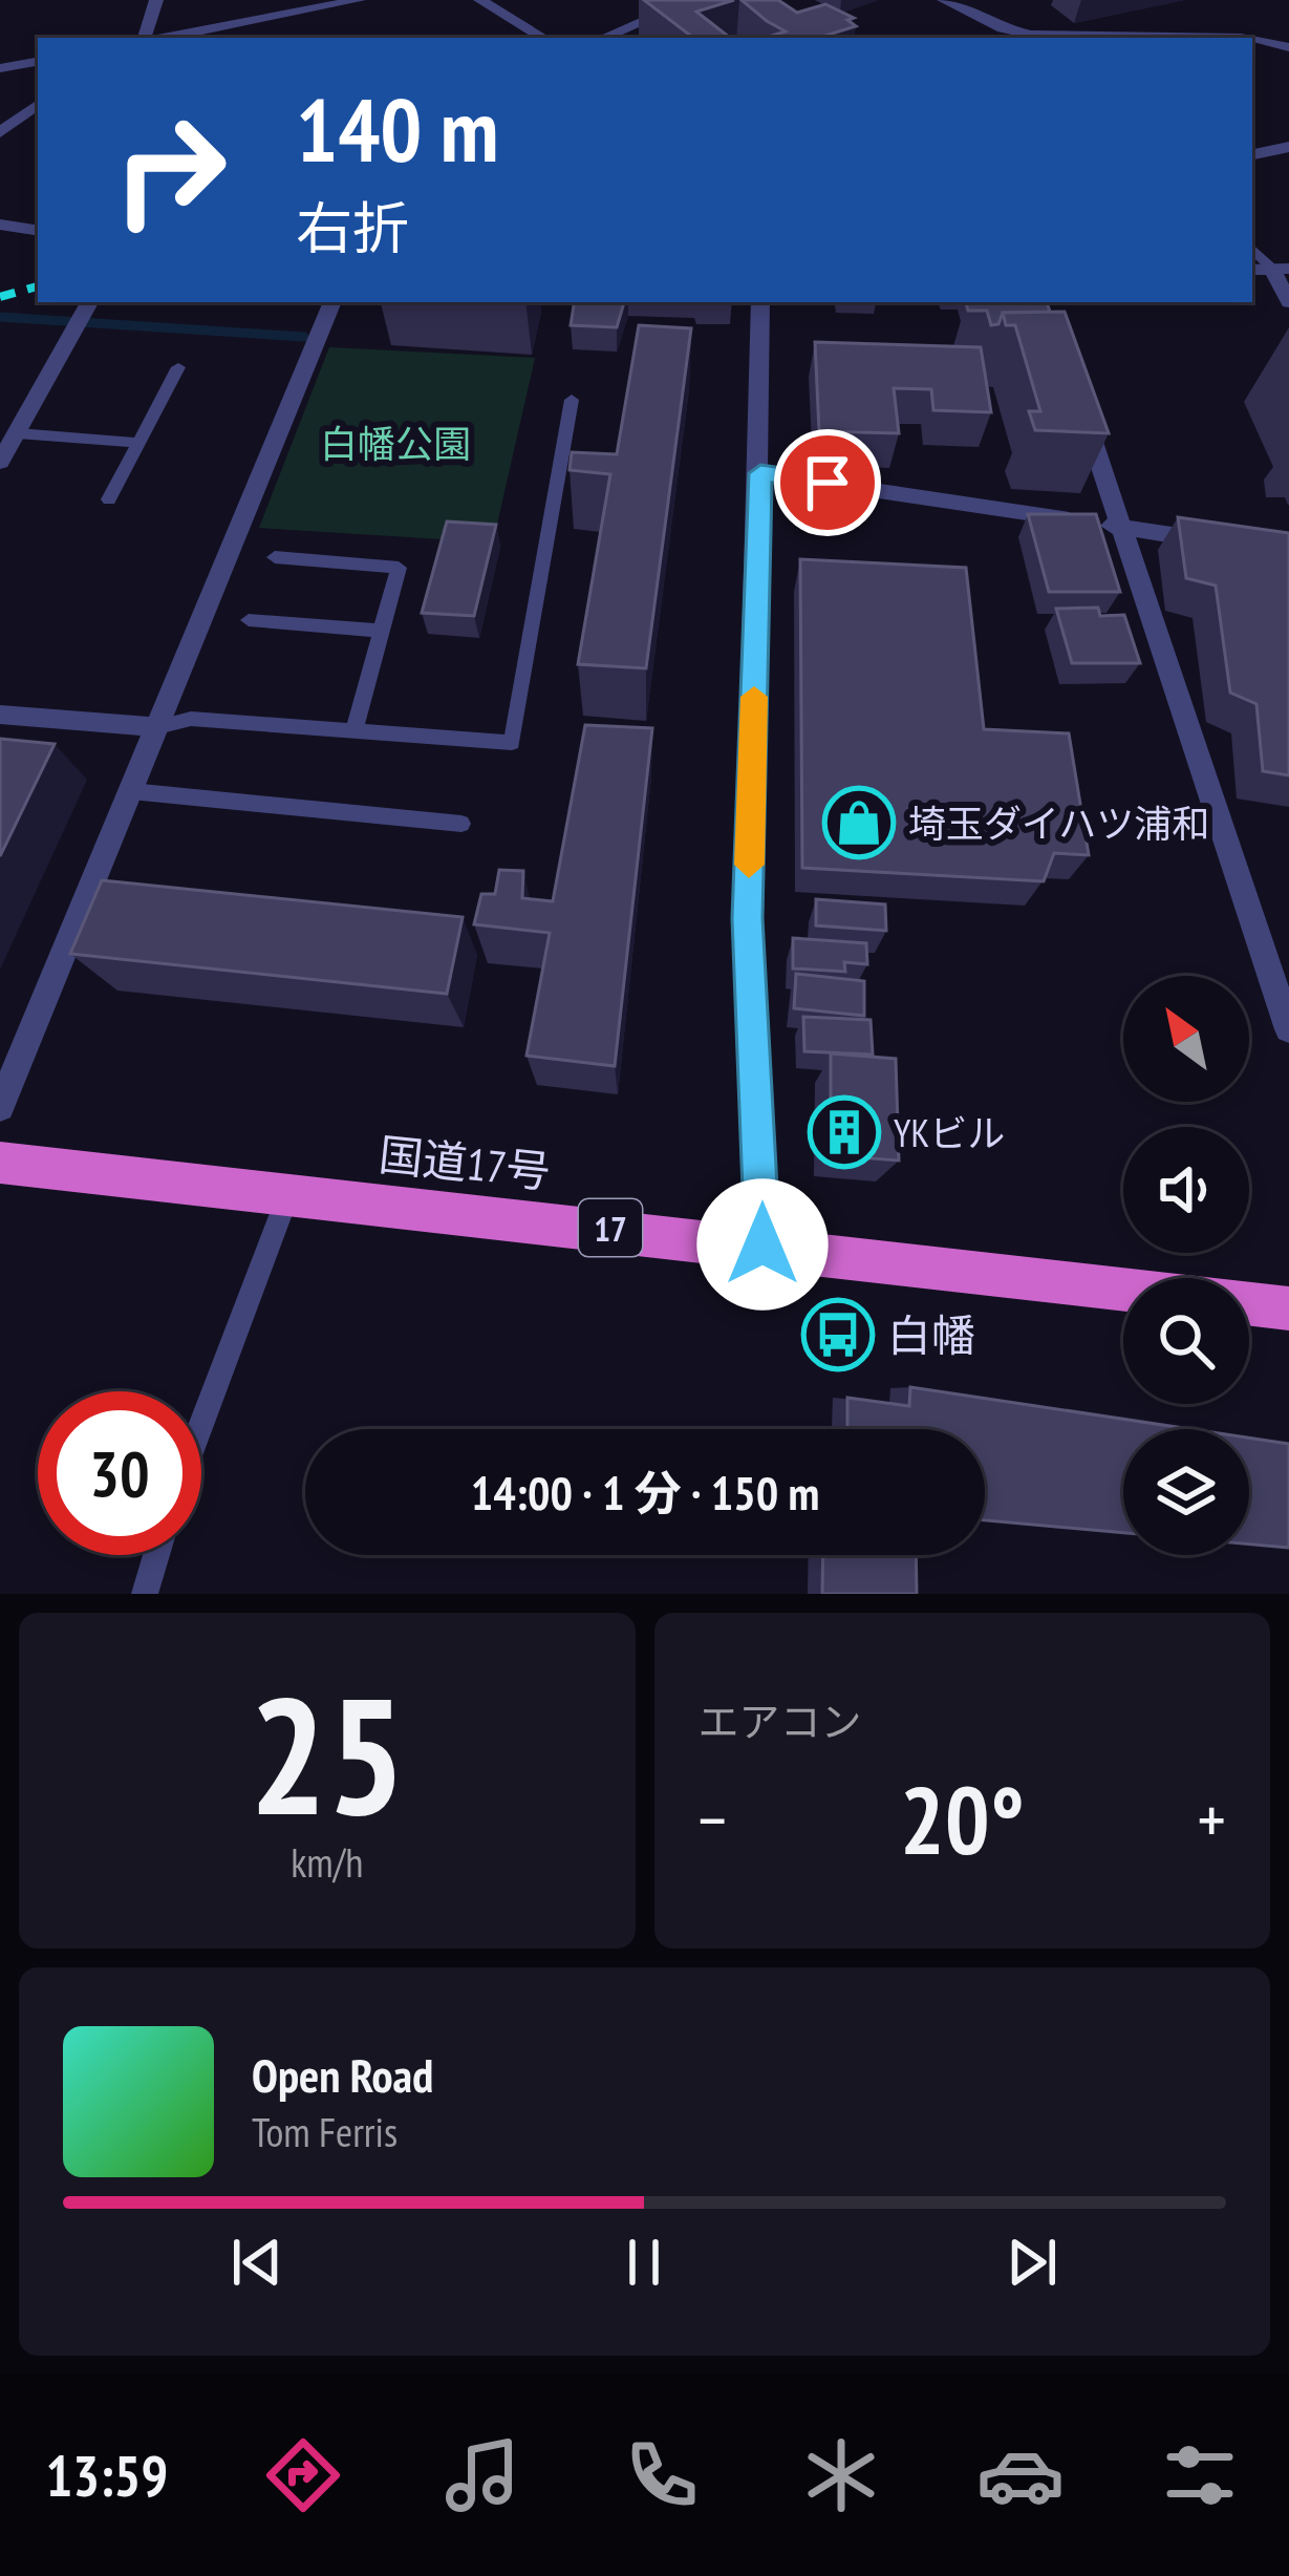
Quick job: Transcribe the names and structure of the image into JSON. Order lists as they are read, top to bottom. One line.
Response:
{"streets":{"highway":["国道17号","17"]},"parks":["白幡公園"],"places":{"shop":["埼玉ダイハツ浦和"],"building":["YKビル"],"bus stop":["白幡"]},"north":"top left","page":{"turn":["140 m","右折"],"limit":"30","trip":"14:00 · 1 分 · 150 m","tile":[["25","km/h"],"エアコン"],"heat":["−","20°","+"],"song":["Open Road","Tom Ferris"],"tabs":"13:59"}}
